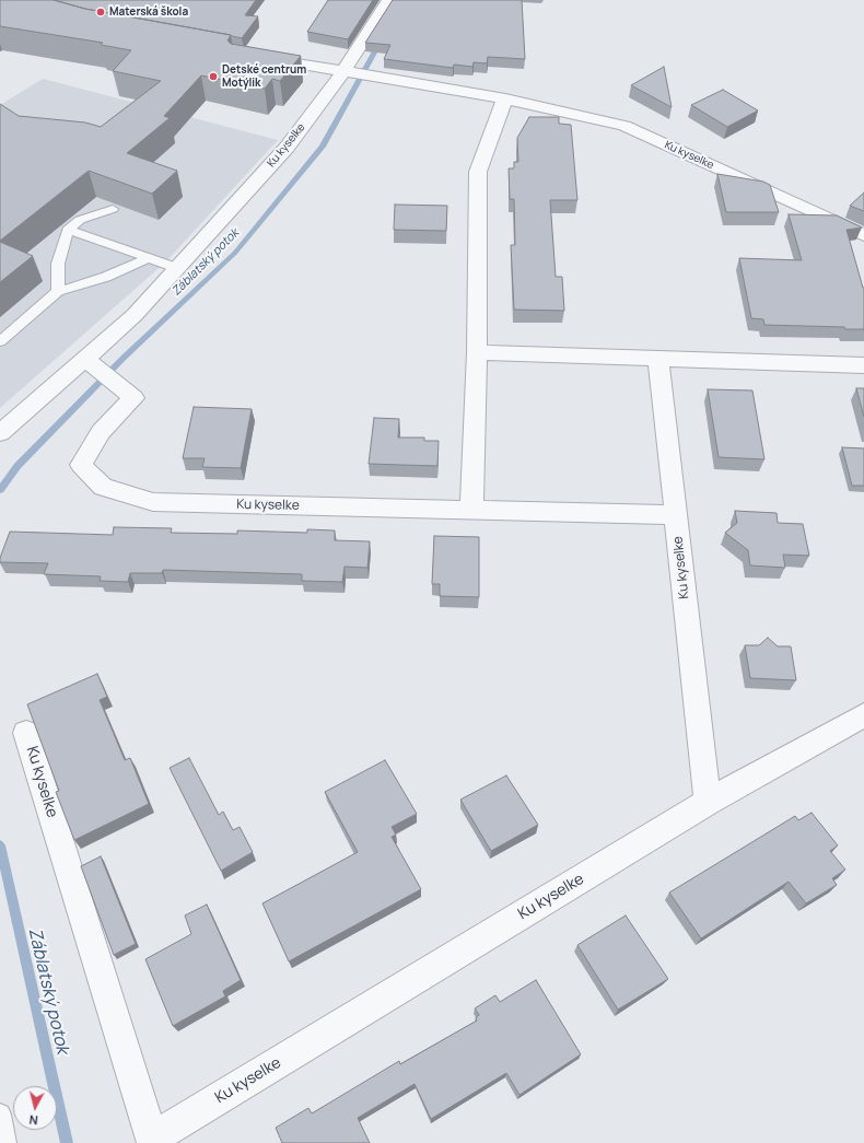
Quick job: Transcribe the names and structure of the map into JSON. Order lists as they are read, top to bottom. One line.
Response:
{"streets":{"street":["Ku kyselke"]},"water":["Záblatský potok"],"places":["Materská škola","Detské centrum Motýlik"],"north":"bottom"}
